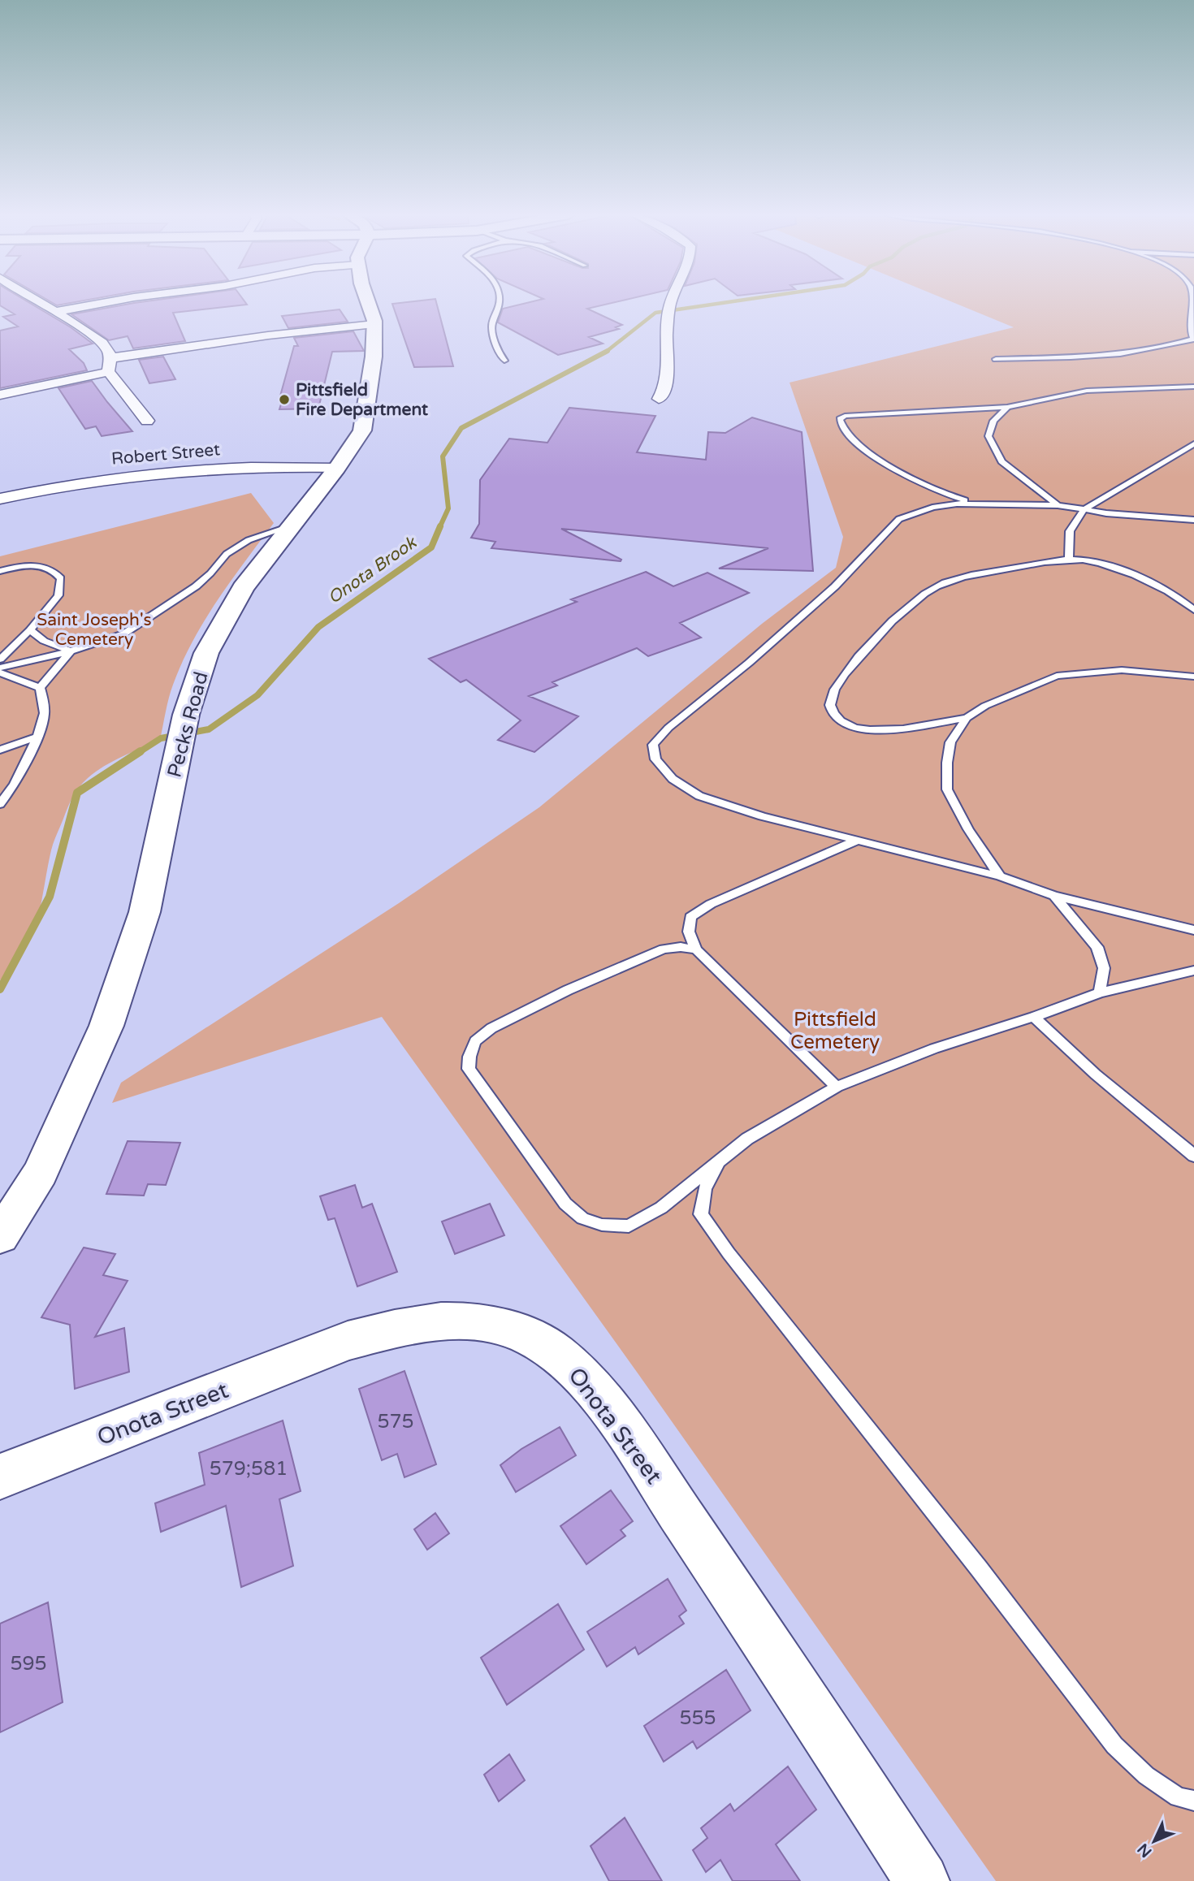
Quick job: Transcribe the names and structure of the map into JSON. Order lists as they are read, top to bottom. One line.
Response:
{"streets":{"street":["Robert Street","Pecks Road","Onota Street"]},"crossings":[["Robert Street","Pecks Road"]],"water":["Onota Brook"],"parks":["Saint Joseph's Cemetery","Pittsfield Cemetery"],"places":["Pittsfield Fire Department"],"house_numbers":["575","579;581","595","555"],"north":"bottom left"}
